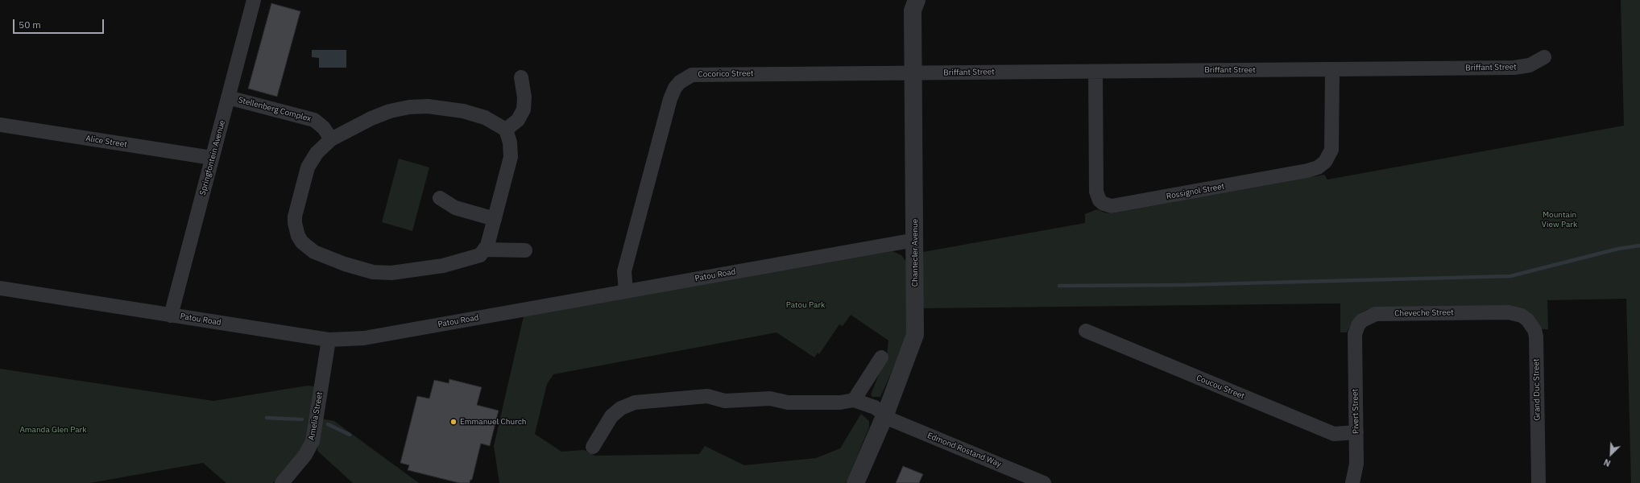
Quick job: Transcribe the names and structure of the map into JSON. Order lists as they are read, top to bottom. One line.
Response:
{"streets":{"street":["Briffant Street","Cocorico Street","Stellenberg Complex","Alice Street","Springfontein Avenue","Rossignol Street","Chantecler Avenue","Patou Road","Cheveche Street","Coucou Street","Grand Duc Street","Pivert Street","Amelia Street","Edmond Rostand Way"]},"crossings":[["Briffant Street","Cocorico Street"],["Briffant Street","Rossignol Street"],["Briffant Street","Chantecler Avenue"],["Cocorico Street","Chantecler Avenue"],["Cocorico Street","Patou Road"],["Stellenberg Complex","Springfontein Avenue"],["Alice Street","Springfontein Avenue"],["Springfontein Avenue","Patou Road"],["Chantecler Avenue","Patou Road"],["Chantecler Avenue","Edmond Rostand Way"],["Patou Road","Amelia Street"],["Cheveche Street","Grand Duc Street"],["Cheveche Street","Pivert Street"],["Coucou Street","Pivert Street"]],"parks":["Mountain View Park","Patou Park","Amanda Glen Park"],"places":["Emmanuel Church"],"scale_bar":"50 m","north":"bottom left"}
